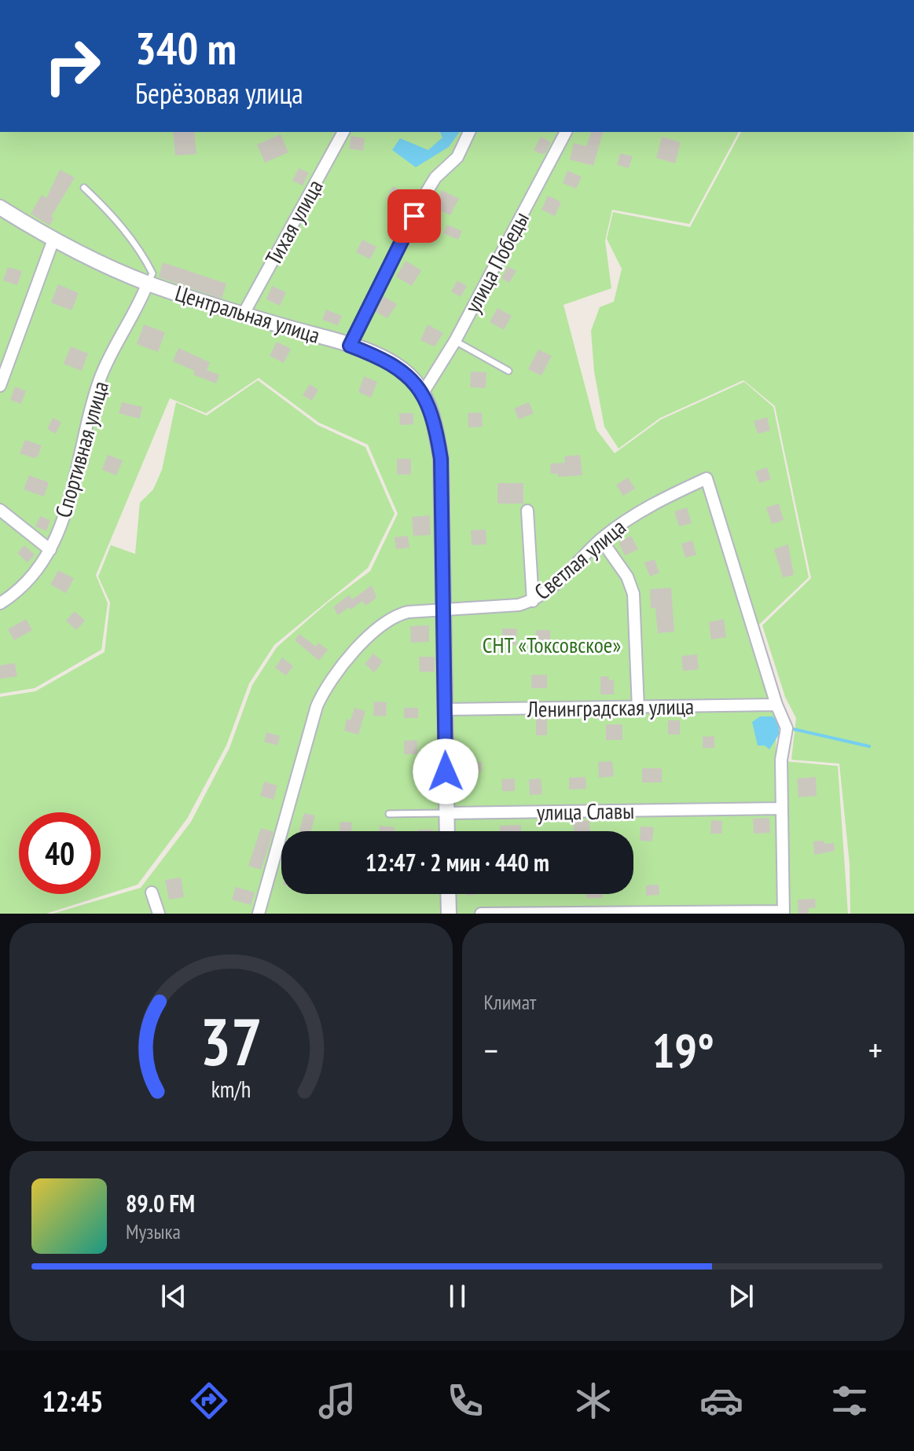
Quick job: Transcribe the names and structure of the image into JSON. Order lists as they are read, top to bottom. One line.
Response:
{"streets":{"street":["Тихая улица","улица Победы","Центральная улица","Спортивная улица","Светлая улица","Ленинградская улица","улица Славы"]},"crossings":[["Тихая улица","Центральная улица"],["улица Победы","Центральная улица"],["Центральная улица","Спортивная улица"],["Центральная улица","Светлая улица"],["Центральная улица","Ленинградская улица"],["Центральная улица","улица Славы"],["Светлая улица","Ленинградская улица"]],"parks":["СНТ «Токсовское»"],"page":{"turn":["340 m","Берёзовая улица"],"limit":"40","trip":"12:47 · 2 мин · 440 m","tile":"Климат","heat":["−","19°","+"],"song":["89.0 FM","Музыка"],"tabs":"12:45","gauge":["37","km/h"]}}
